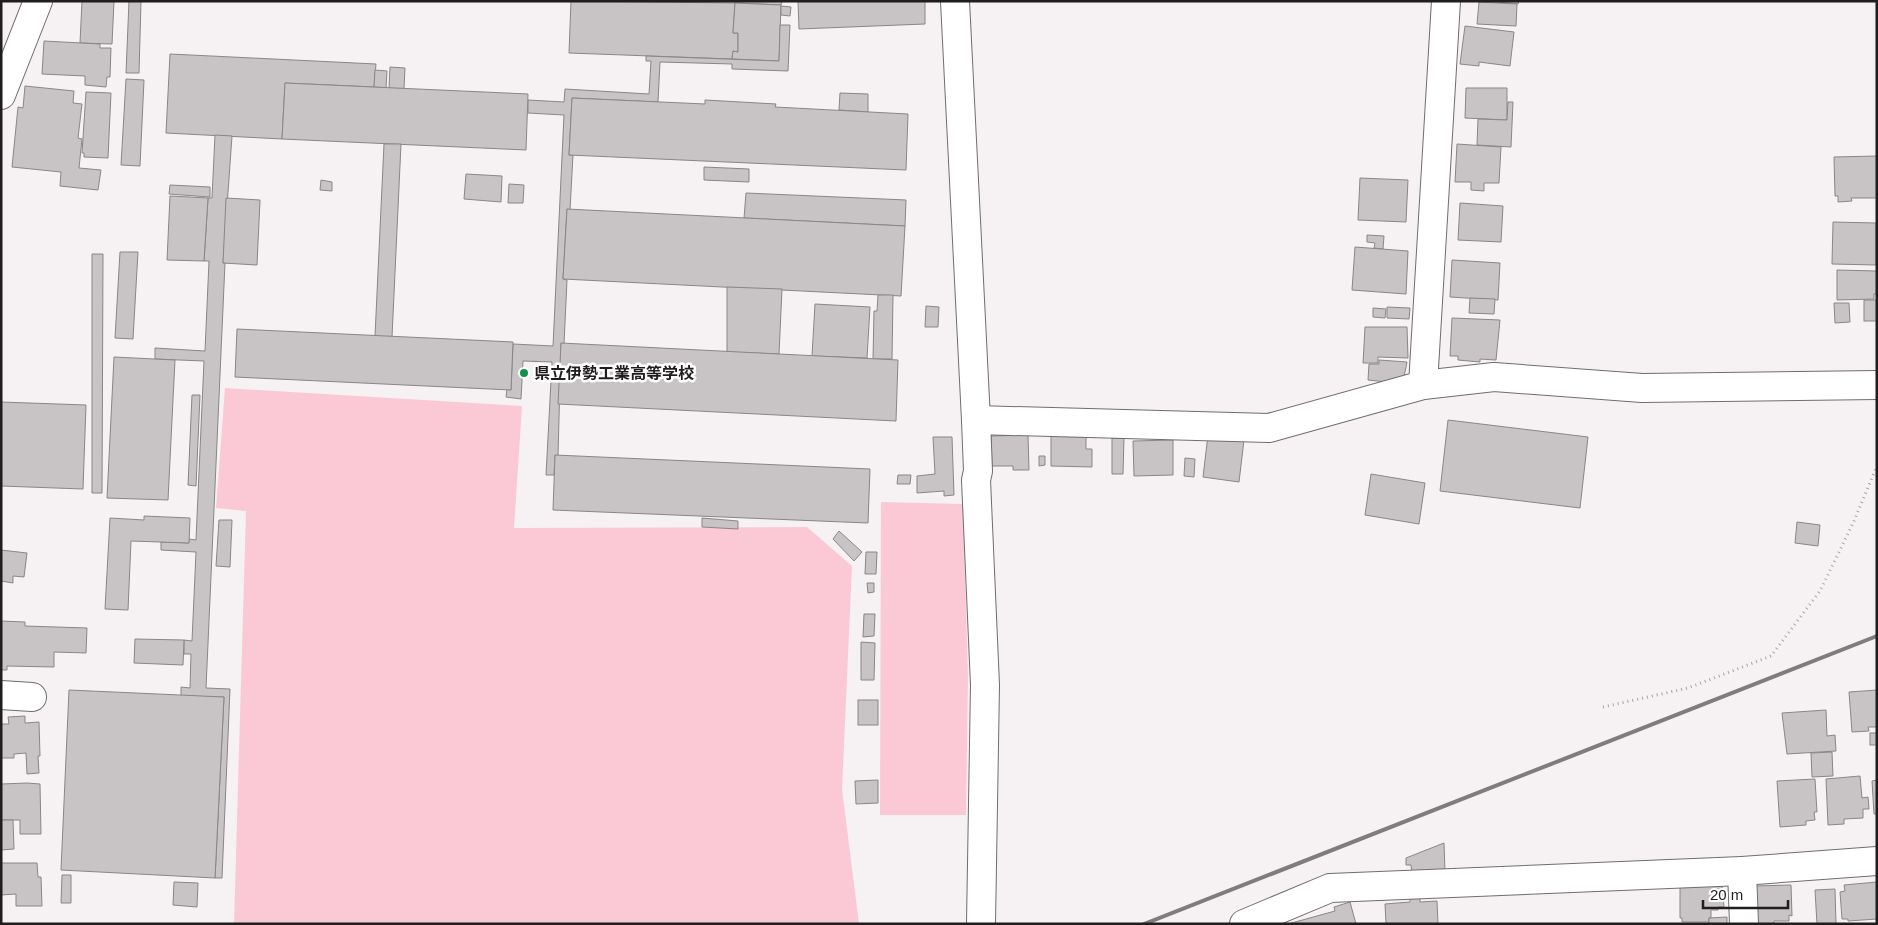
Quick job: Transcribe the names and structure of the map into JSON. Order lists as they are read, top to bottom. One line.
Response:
{"places":["県立伊勢工業高等学校"],"scale_bar":"20 m"}
